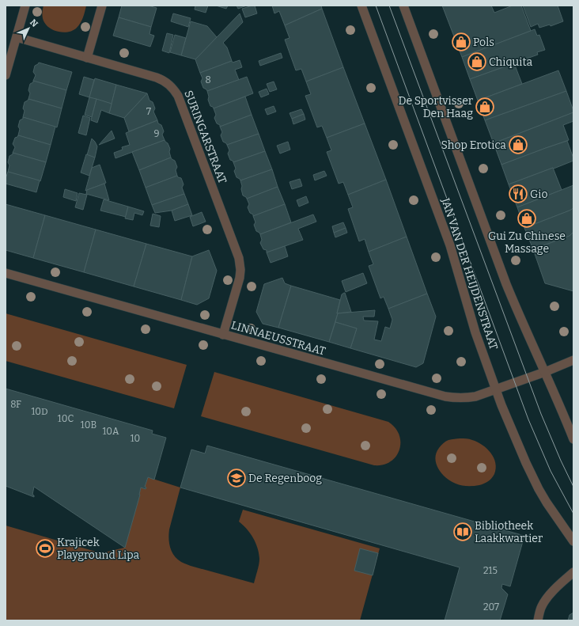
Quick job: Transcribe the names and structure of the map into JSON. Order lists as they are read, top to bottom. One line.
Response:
{"streets":{"street":["SURINGARSTRAAT","JAN VAN DER HEIJDENSTRAAT","LINNAEUSSTRAAT"]},"crossings":[["SURINGARSTRAAT","LINNAEUSSTRAAT"],["JAN VAN DER HEIJDENSTRAAT","LINNAEUSSTRAAT"]],"places":{"shop":["Pols","Chiquita","De Sportvisser Den Haag","Shop Erotica","Gui Zu Chinese Massage"],"restaurant":["Gio"],"school or university":["De Regenboog"],"library":["Bibliotheek Laakkwartier"],"sports":["Krajicek Playground Lipa"]},"house_numbers":["8","7","9","8F","10D","10C","10B","10A","10","215","207"],"north":"top right"}
